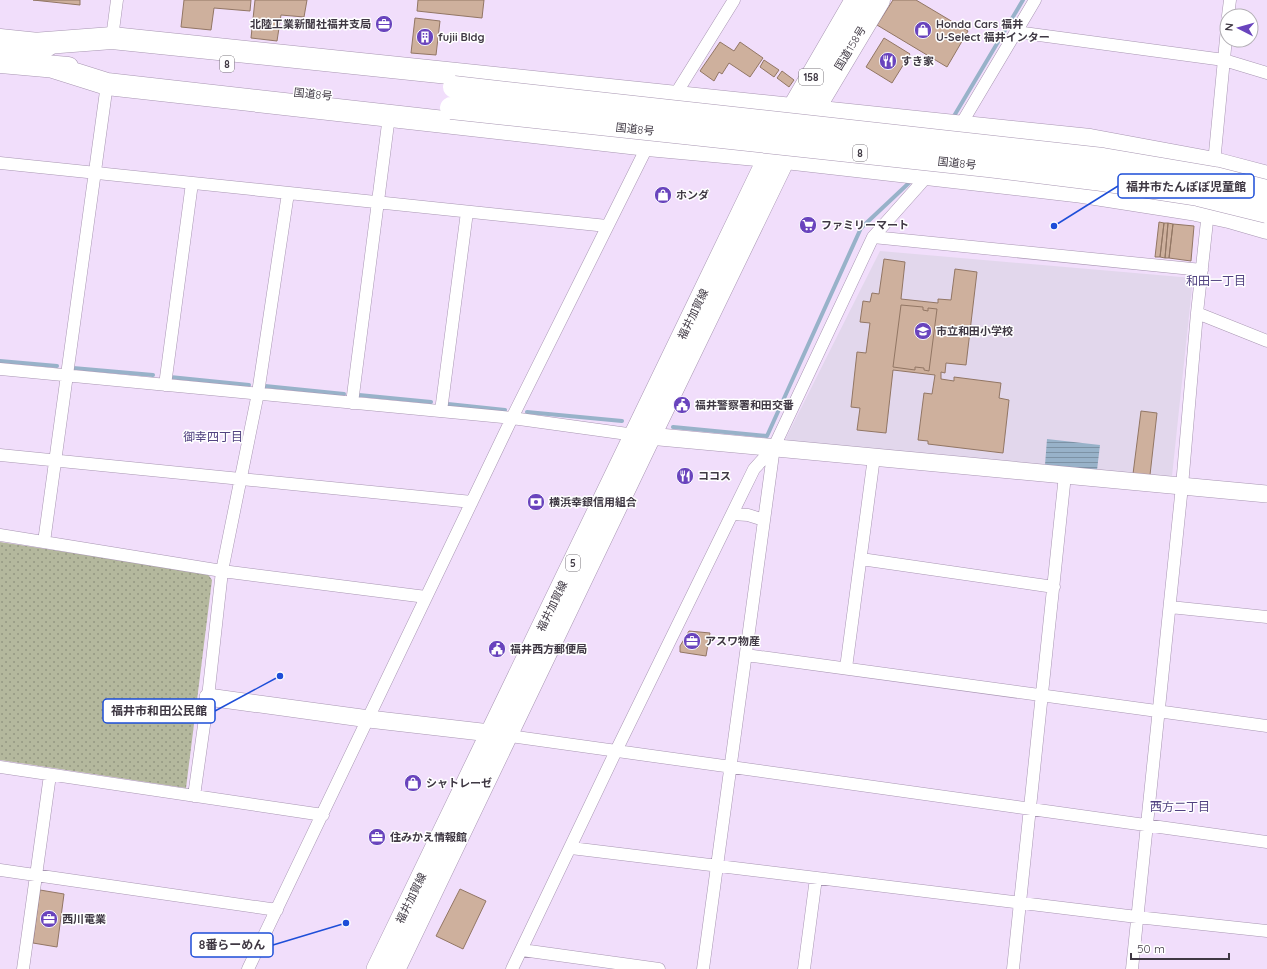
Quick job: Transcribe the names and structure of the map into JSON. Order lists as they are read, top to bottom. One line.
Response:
{"streets":{"highway":["国道158号","8","158","国道8号"],"main road":["福井加賀線","5"]},"crossings":[["国道158号","福井加賀線"]],"districts":["和田一丁目","御幸四丁目","西方二丁目"],"places":{"office":["北陸工業新聞社福井支局","アスワ物産","住みかえ情報館","西川電業"],"shop":["Honda Cars 福井 U-Select 福井インター","ホンダ","シャトレーゼ"],"building":["fujii Bldg"],"restaurant":["すき家","ココス"],"supermarket":["ファミリーマート"],"other":["福井市たんぽぽ児童館","福井市和田公民館","8番らーめん"],"school or university":["市立和田小学校"],"public building":["福井警察署和田交番","福井西方郵便局"],"bank":["横浜幸銀信用組合"]},"scale_bar":"50 m","north":"left"}
